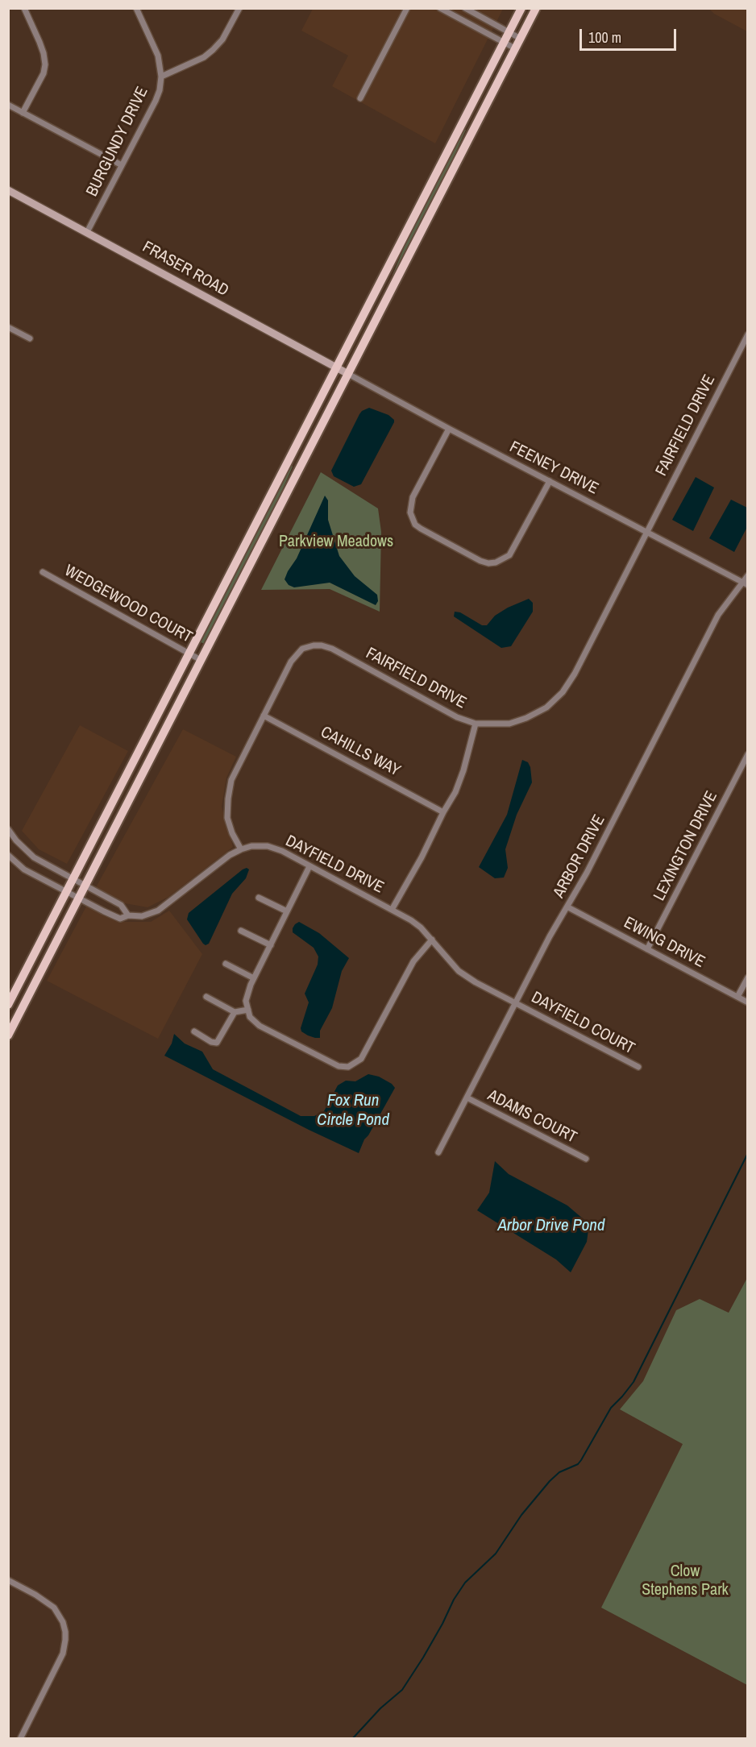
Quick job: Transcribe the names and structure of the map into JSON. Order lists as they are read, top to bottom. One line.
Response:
{"streets":{"street":["BURGUNDY DRIVE","FRASER ROAD","FAIRFIELD DRIVE","FEENEY DRIVE","WEDGEWOOD COURT","CAHILLS WAY","LEXINGTON DRIVE","ARBOR DRIVE","DAYFIELD DRIVE","EWING DRIVE","DAYFIELD COURT","ADAMS COURT"]},"crossings":[["BURGUNDY DRIVE","FRASER ROAD"],["FRASER ROAD","FEENEY DRIVE"],["FAIRFIELD DRIVE","FEENEY DRIVE"],["FAIRFIELD DRIVE","CAHILLS WAY"],["FAIRFIELD DRIVE","DAYFIELD DRIVE"],["FEENEY DRIVE","ARBOR DRIVE"],["LEXINGTON DRIVE","EWING DRIVE"],["ARBOR DRIVE","DAYFIELD DRIVE"],["ARBOR DRIVE","EWING DRIVE"],["ARBOR DRIVE","DAYFIELD COURT"],["ARBOR DRIVE","ADAMS COURT"],["DAYFIELD DRIVE","DAYFIELD COURT"]],"water":["Fox Run Circle Pond","Arbor Drive Pond"],"parks":["Parkview Meadows","Clow Stephens Park"],"scale_bar":"100 m"}
